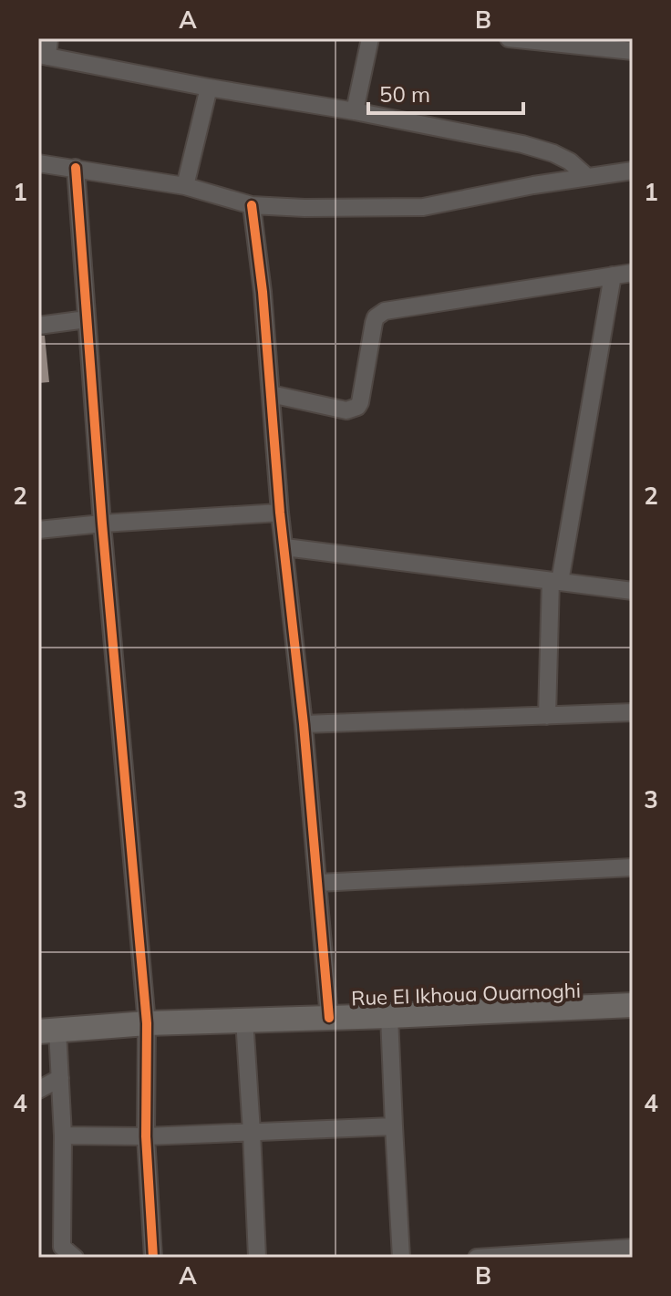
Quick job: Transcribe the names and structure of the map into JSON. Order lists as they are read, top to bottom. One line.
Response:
{"streets":{"street":["Rue EI Ikhoua Ouarnoghi"]},"scale_bar":"50 m","grid":{"columns":["A","B"],"rows":["1","2","3","4"]}}
